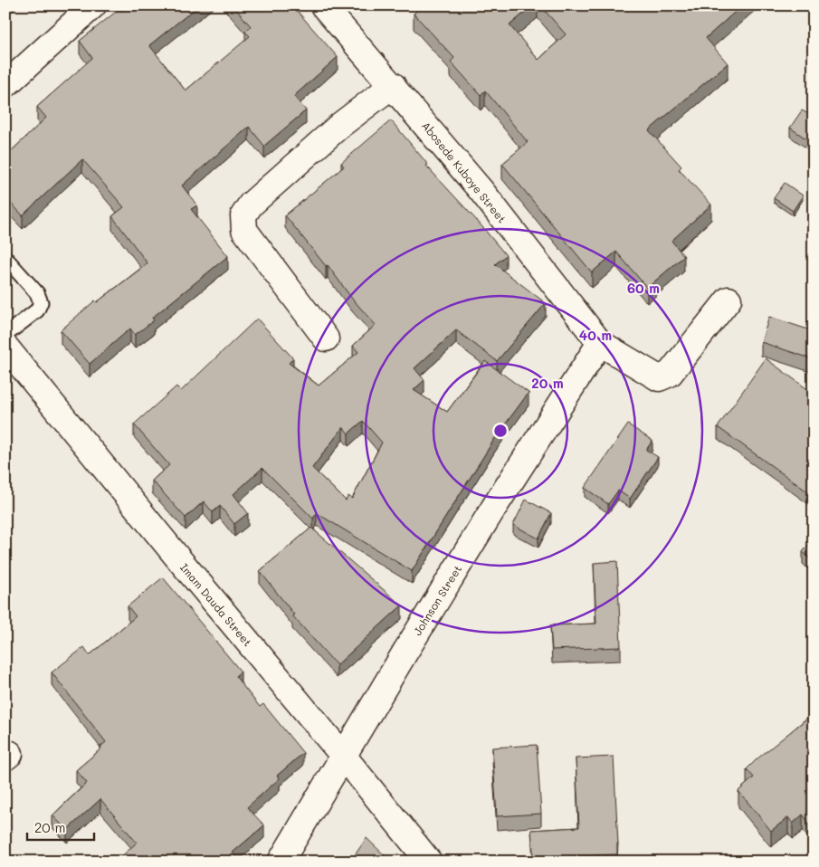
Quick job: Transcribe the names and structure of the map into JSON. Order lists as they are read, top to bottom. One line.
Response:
{"streets":{"street":["Abosede Kuboye Street","Johnson Street","Imam Dauda Street"]},"crossings":[["Abosede Kuboye Street","Johnson Street"],["Johnson Street","Imam Dauda Street"]],"scale_bar":"20 m","rings":["60 m","40 m","20 m"]}
